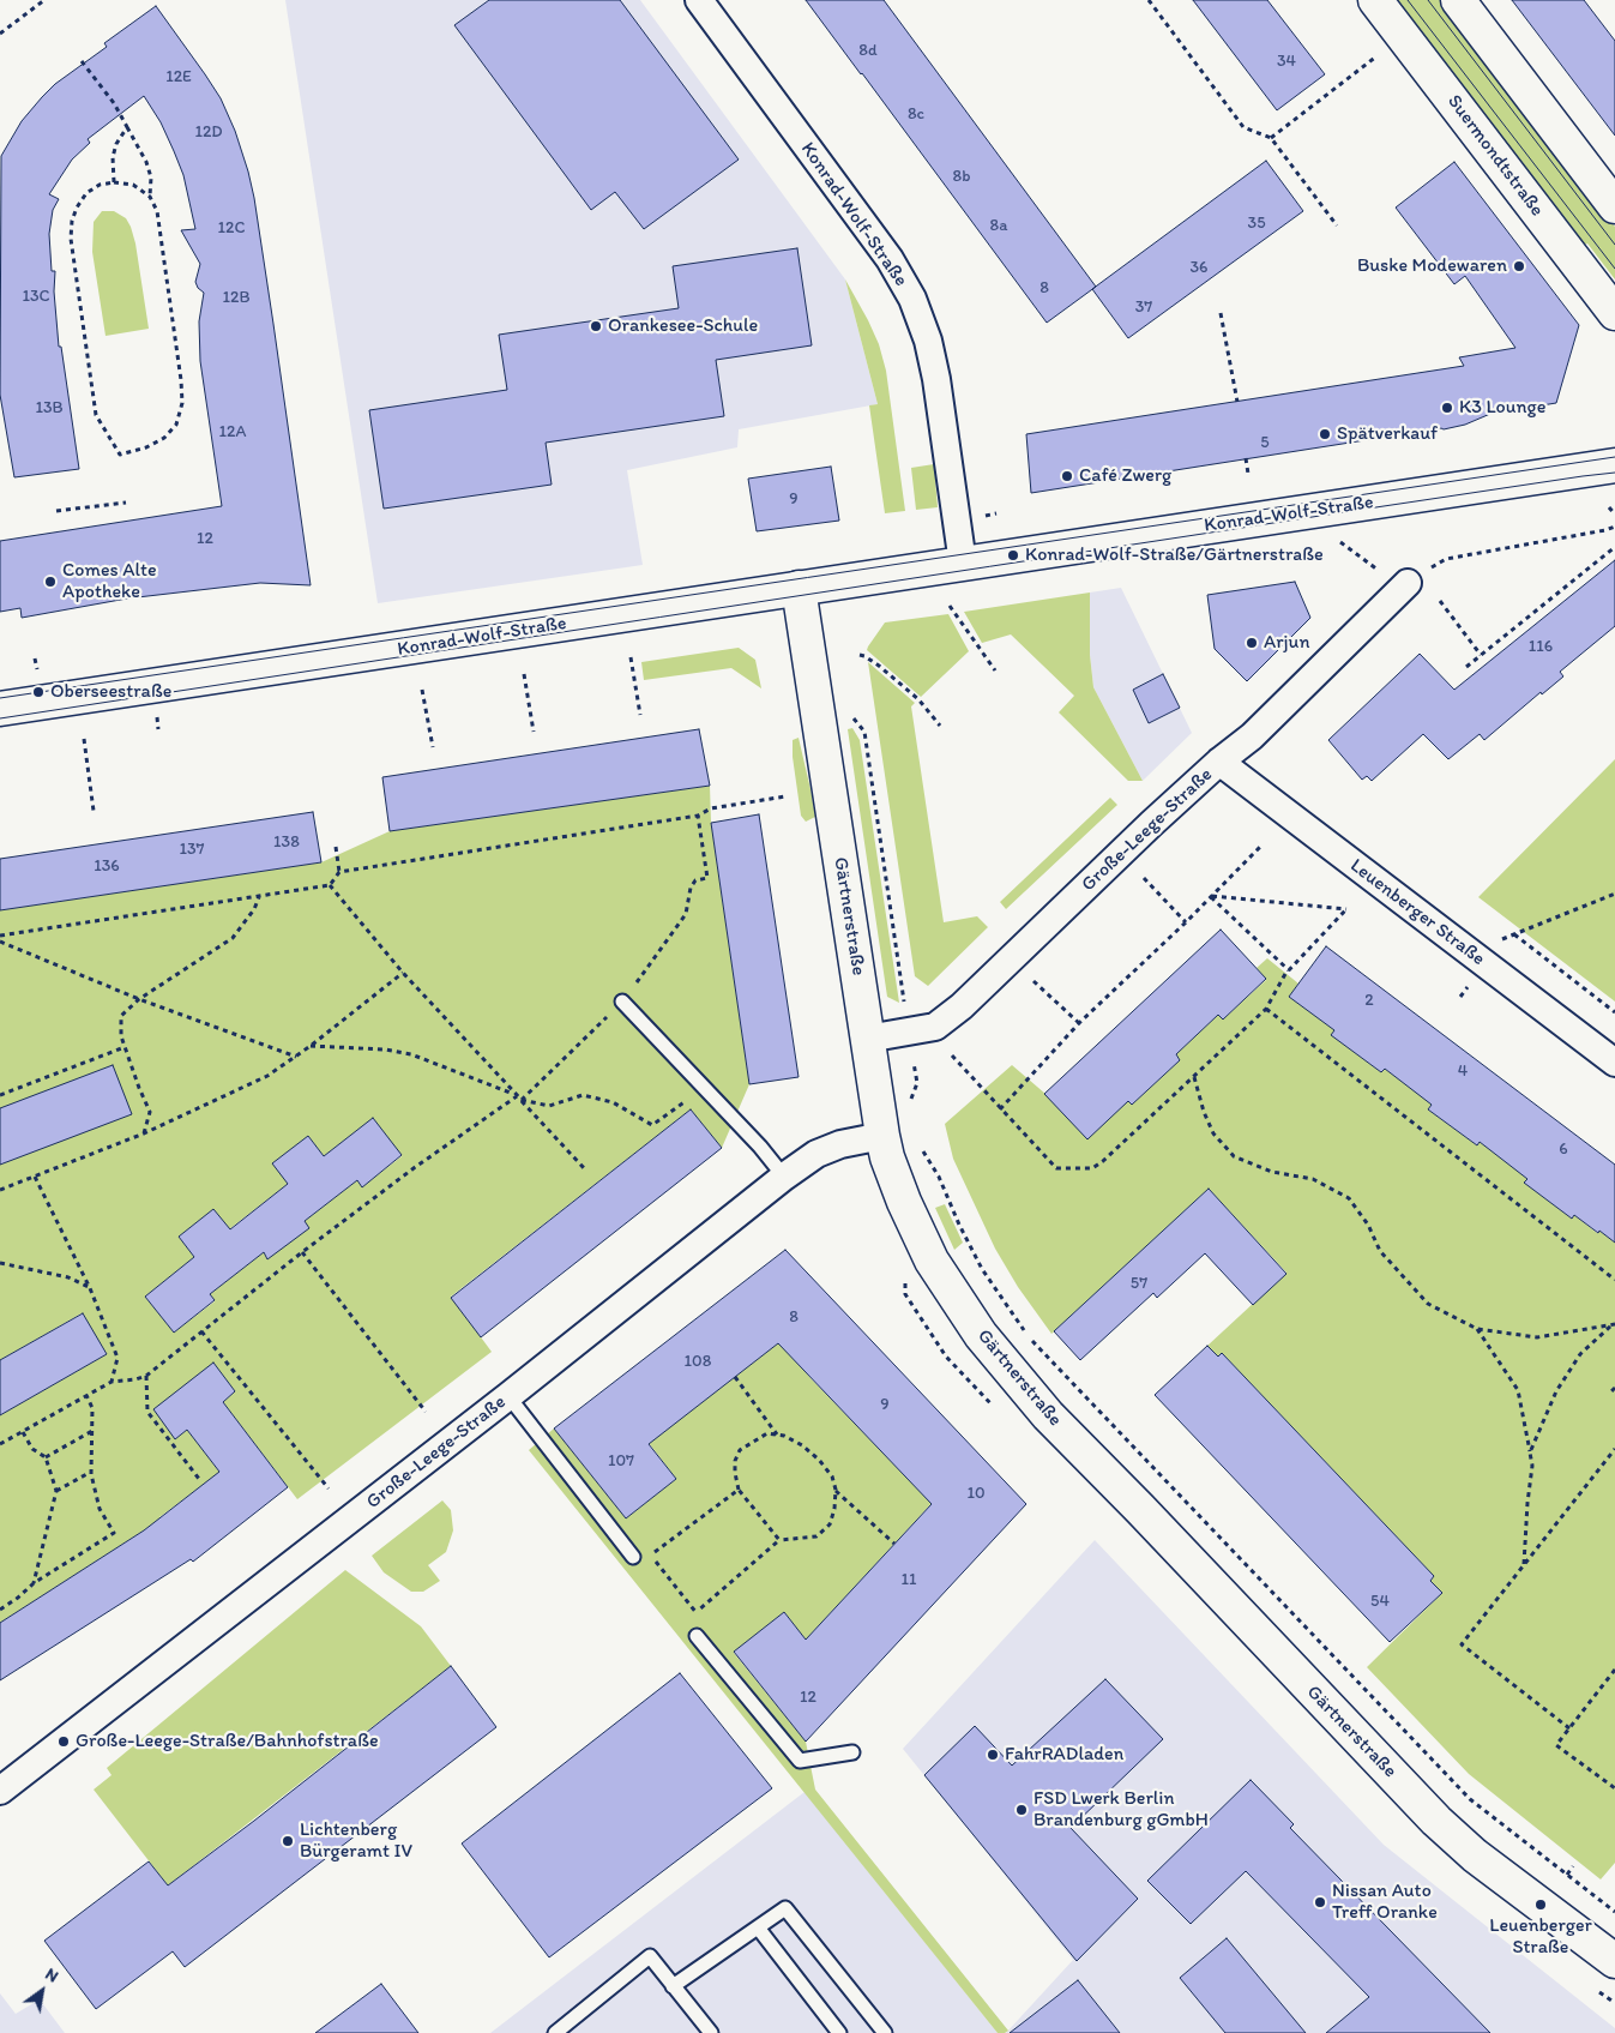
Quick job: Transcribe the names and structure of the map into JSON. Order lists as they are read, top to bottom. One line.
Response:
{"streets":{"main road":["Suermondtstraße","Konrad-Wolf-Straße","Gärtnerstraße"],"street":["Große-Leege-Straße","Leuenberger Straße"]},"crossings":[["Konrad-Wolf-Straße","Gärtnerstraße"],["Große-Leege-Straße","Leuenberger Straße"],["Große-Leege-Straße","Gärtnerstraße"]],"places":["Buske Modewaren","Orankesee-Schule","K3 Lounge","Spätverkauf","Café Zwerg","Konrad-Wolf-Straße/Gärtnerstraße","Comes Alte Apotheke","Arjun","Oberseestraße","Große-Leege-Straße/Bahnhofstraße","FahrRADladen","FSD Lwerk Berlin Brandenburg gGmbH","Lichtenberg Bürgeramt IV","Nissan Auto Treff Oranke","Leuenberger Straße"],"house_numbers":["8d","34","12E","8c","12D","8b","35","8a","12C","36","8","13C","12B","37","13B","12A","5","9","12","116","138","137","136","2","4","6","57","8","108","9","107","10","11","54","12"],"north":"top right"}
